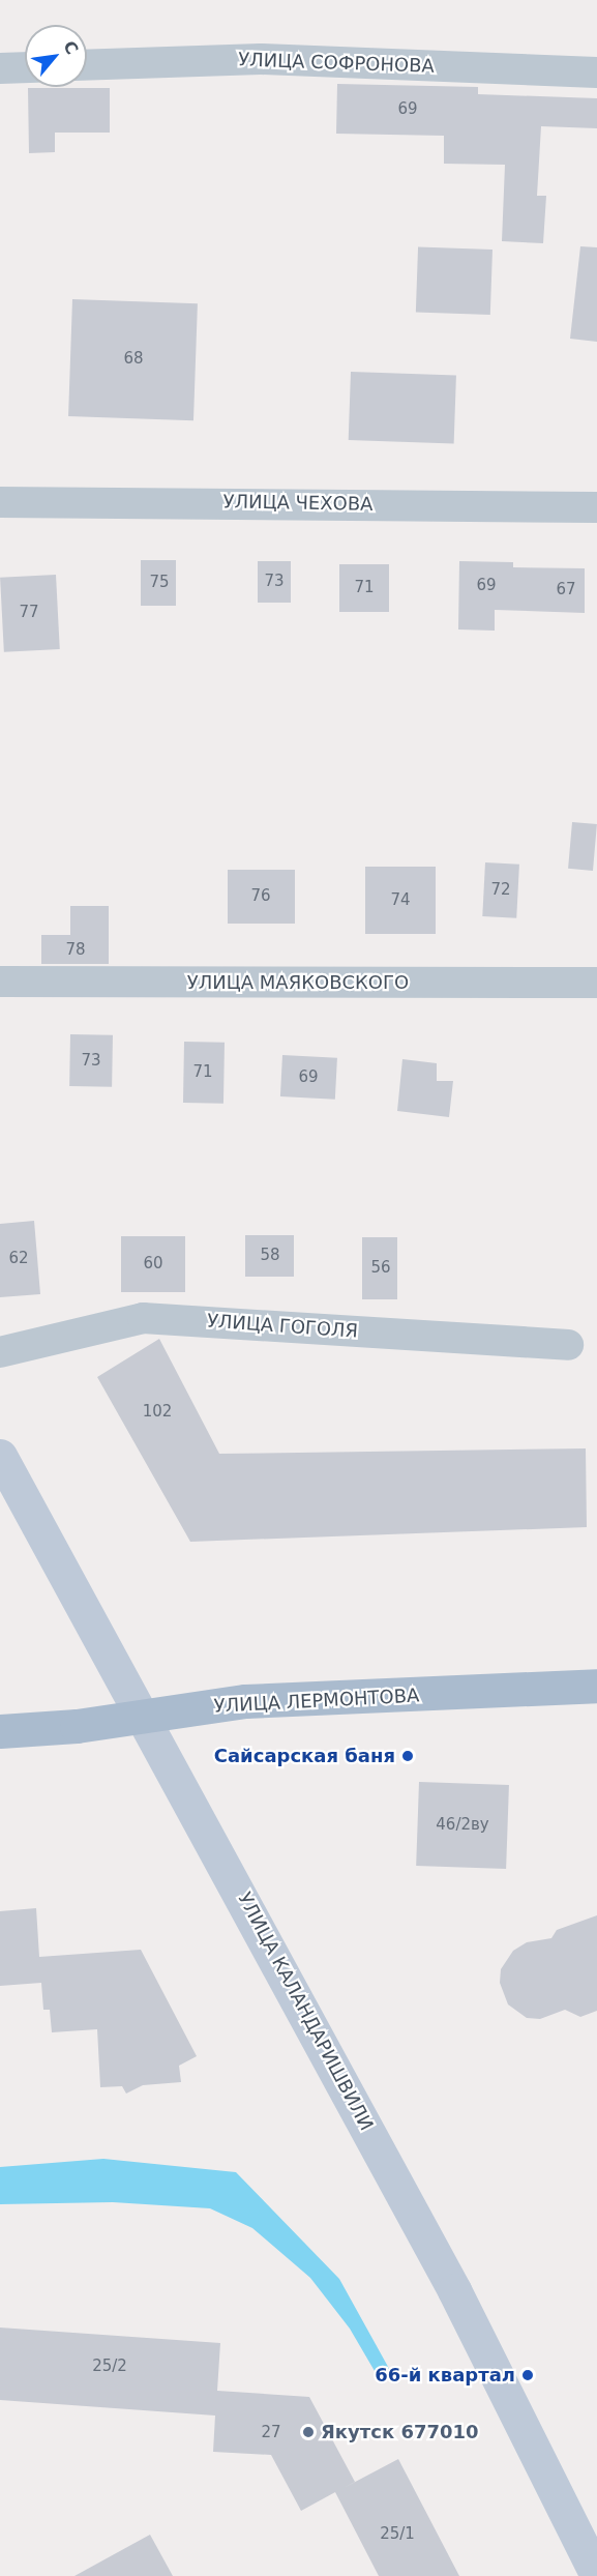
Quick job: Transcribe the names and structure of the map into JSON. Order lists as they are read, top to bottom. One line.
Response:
{"streets":{"main road":["УЛИЦА ЛЕРМОНТОВА"],"street":["УЛИЦА СОФРОНОВА","УЛИЦА ЧЕХОВА","УЛИЦА МАЯКОВСКОГО","УЛИЦА ГОГОЛЯ","УЛИЦА КАЛАНДАРИШВИЛИ"]},"crossings":[["УЛИЦА ЛЕРМОНТОВА","УЛИЦА КАЛАНДАРИШВИЛИ"]],"places":["Сайсарская баня","66-й квартал","Якутск 677010"],"house_numbers":["69","68","73","75","69","71","67","77","72","76","74","78","73","71","69","58","62","60","56","102","46/2ву","25/2","27","25/1"],"north":"top right"}
